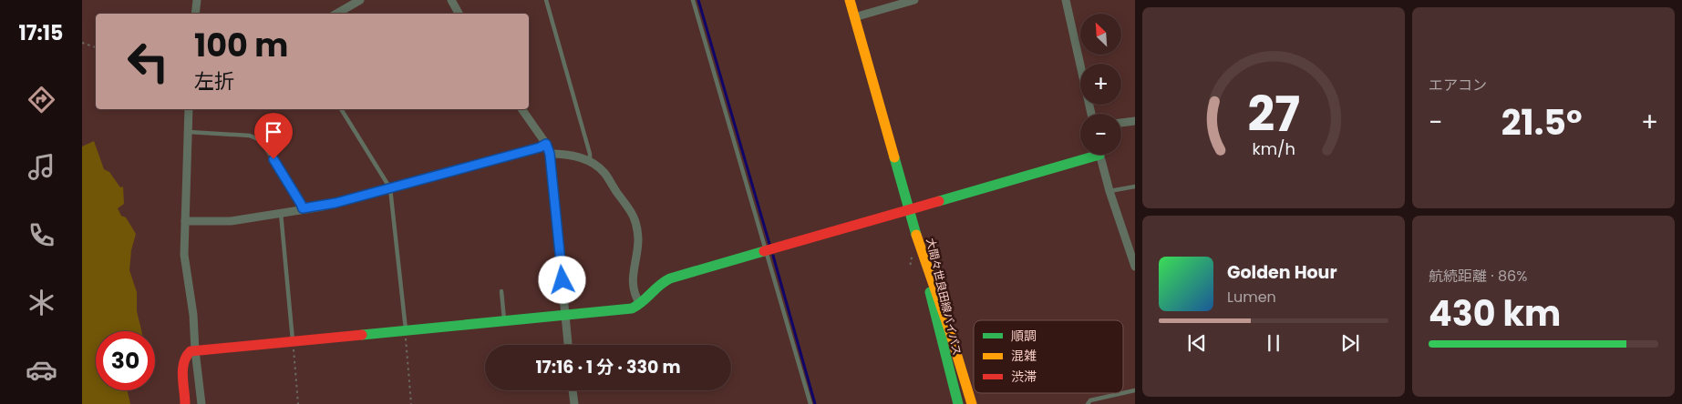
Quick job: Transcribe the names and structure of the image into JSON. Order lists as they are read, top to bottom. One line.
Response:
{"streets":{"street":["大間々世良田線バイパス"]},"legend":["順調","混雑","渋滞"],"north":"top left","page":{"tabs":"17:15","tile":["エアコン",["航続距離 · 86%","430 km"]],"map_buttons":["+","−"],"turn":["100 m","左折"],"heat":["−","21.5°","+"],"song":["Golden Hour","Lumen"],"limit":"30","trip":"17:16 · 1 分 · 330 m","gauge":["27","km/h"]}}
